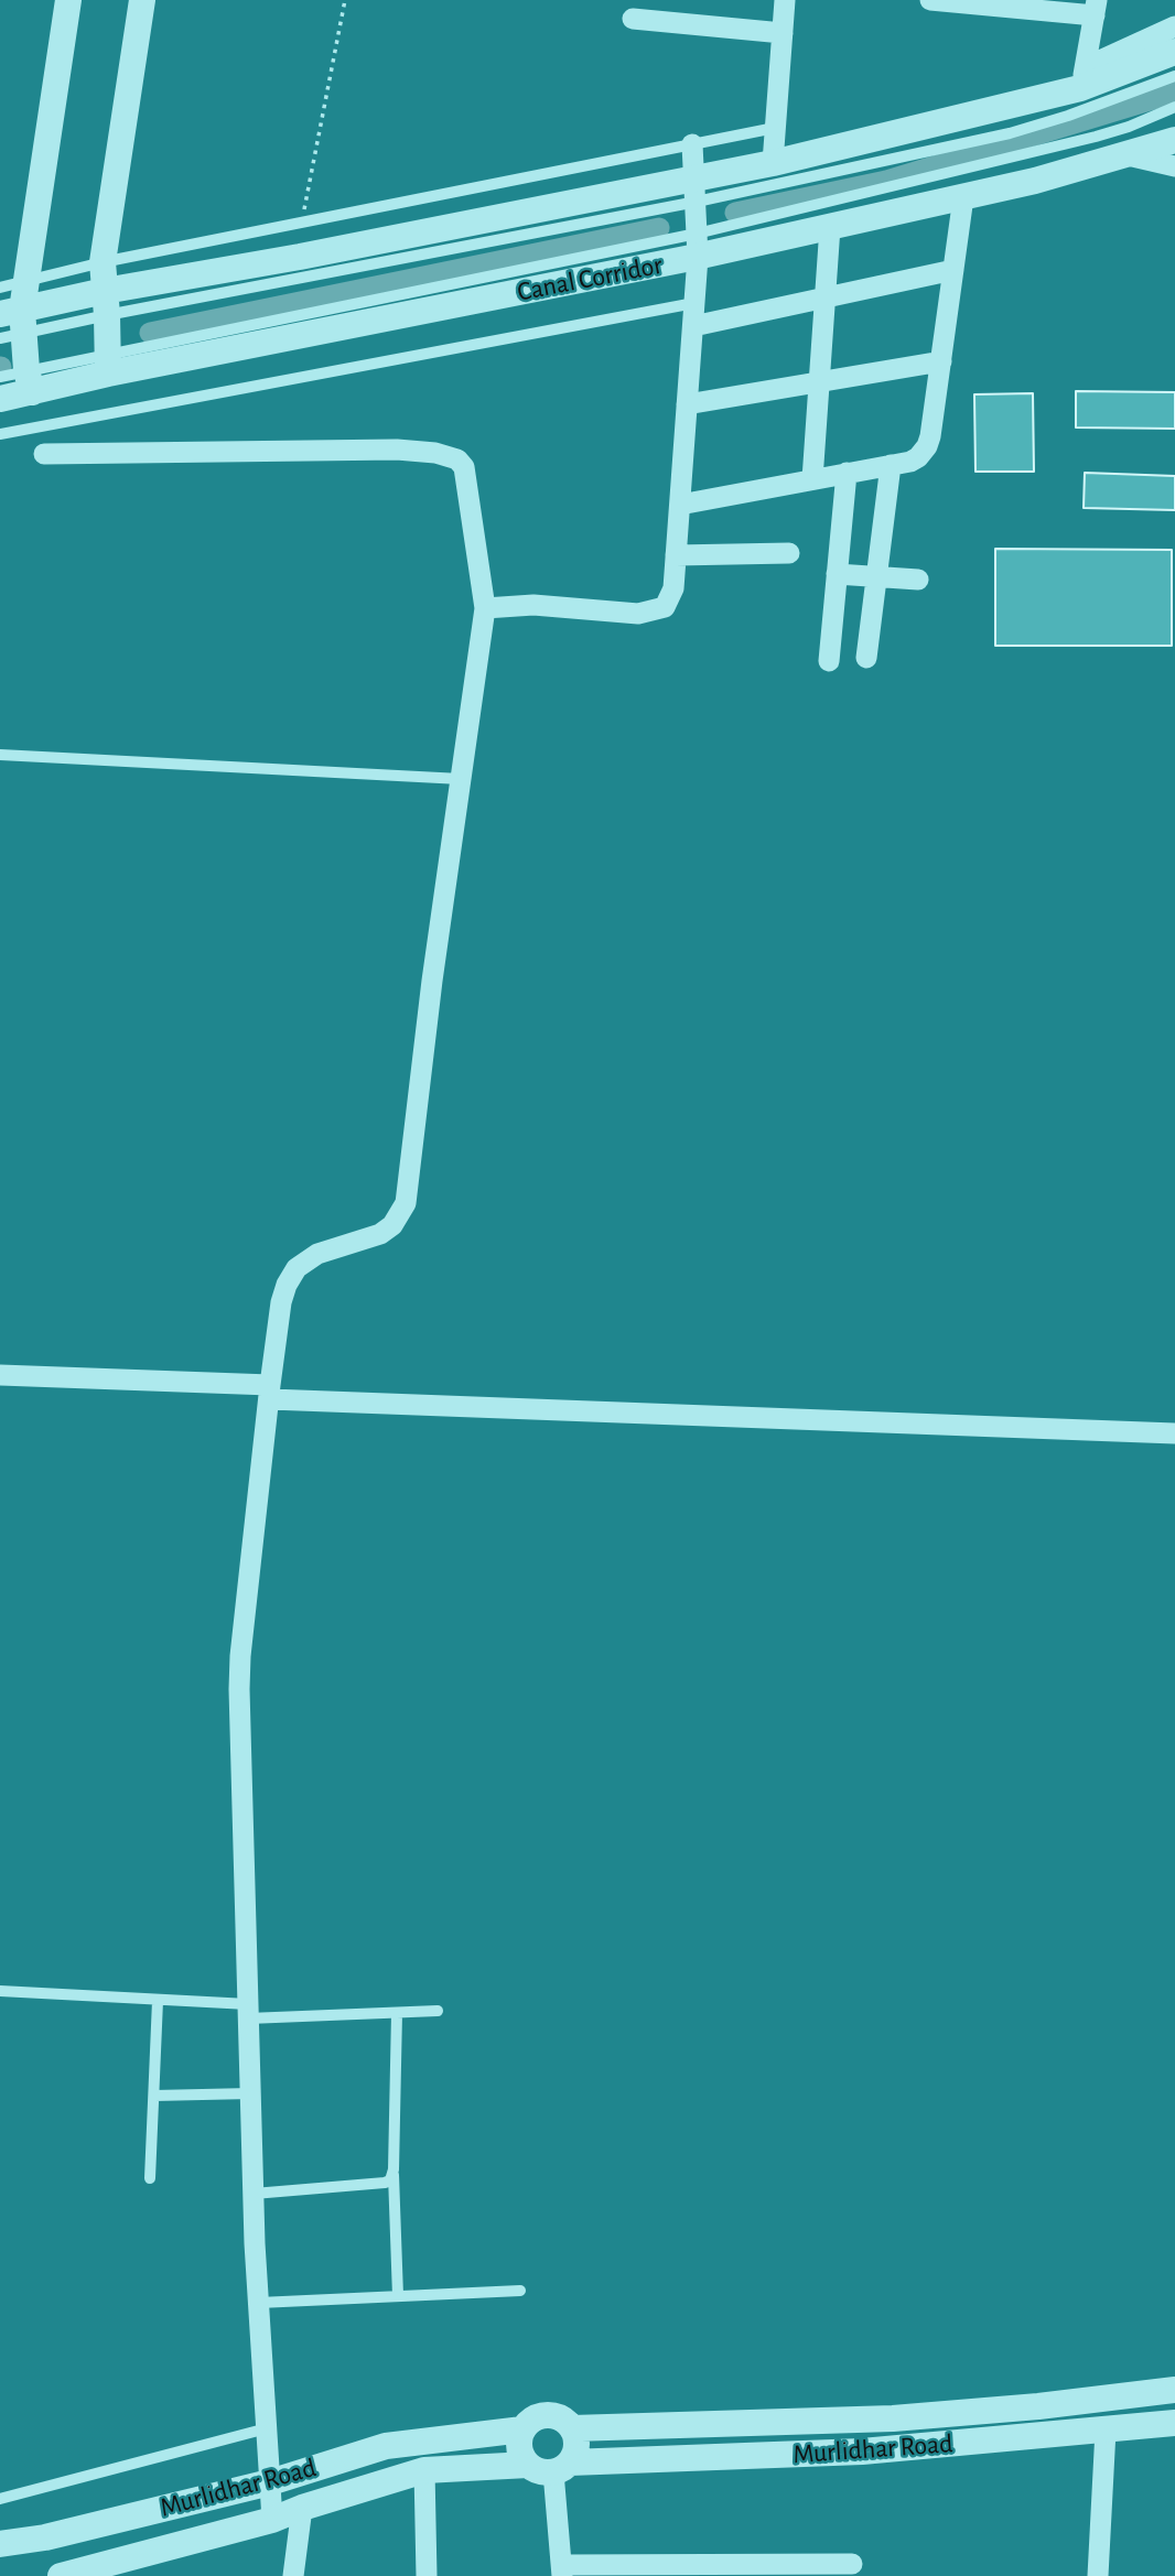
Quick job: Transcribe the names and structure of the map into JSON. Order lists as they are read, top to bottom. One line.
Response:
{"streets":{"street":["Canal Corridor","Murlidhar Road"]}}
